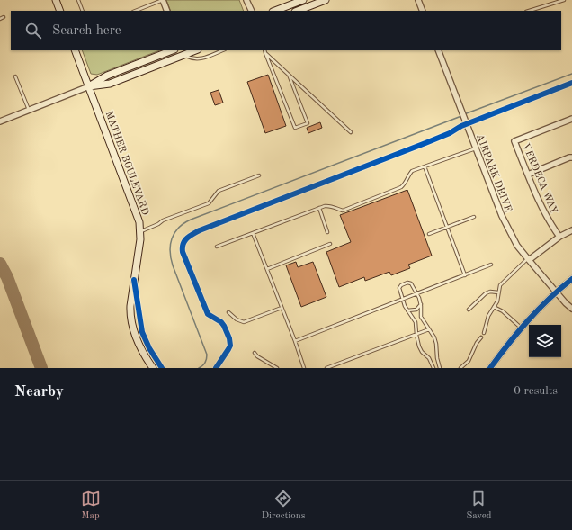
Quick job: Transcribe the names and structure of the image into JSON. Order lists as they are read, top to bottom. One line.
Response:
{"streets":{"street":["MATHER BOULEVARD","AIRPARK DRIVE","VERDECA WAY"]},"page":{"search":"Search here","heading":["Nearby","0 results"],"nav":["Map","Directions","Saved"]}}
